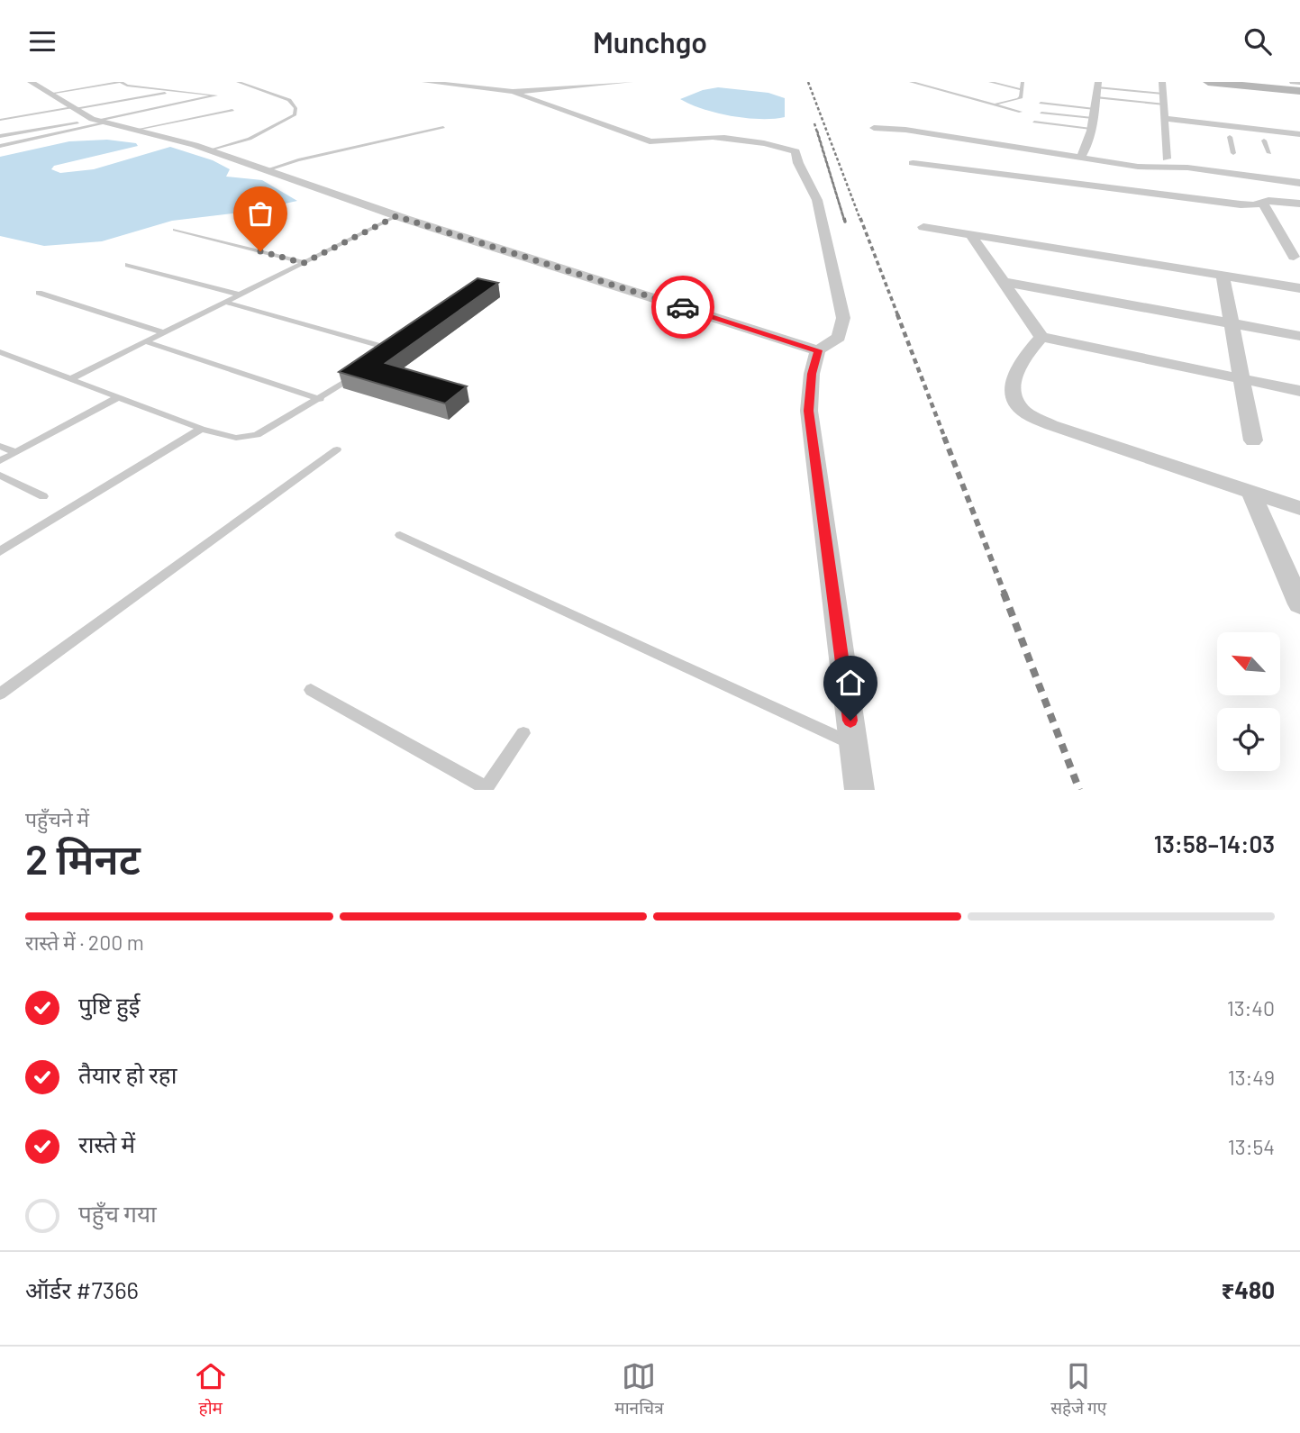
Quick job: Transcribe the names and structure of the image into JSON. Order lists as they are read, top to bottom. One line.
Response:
{"north":"top left","page":{"header":"Munchgo","heading":["2 मिनट","पहुँचने में","13:58–14:03"],"panel":["ऑर्डर #7366","₹480"],"bar":"रास्ते में · 200 m","list":[["पुष्टि हुई","13:40"],["तैयार हो रहा","13:49"],["रास्ते में","13:54"],"पहुँच गया"],"tabs":["होम","मानचित्र","सहेजे गए"]}}
